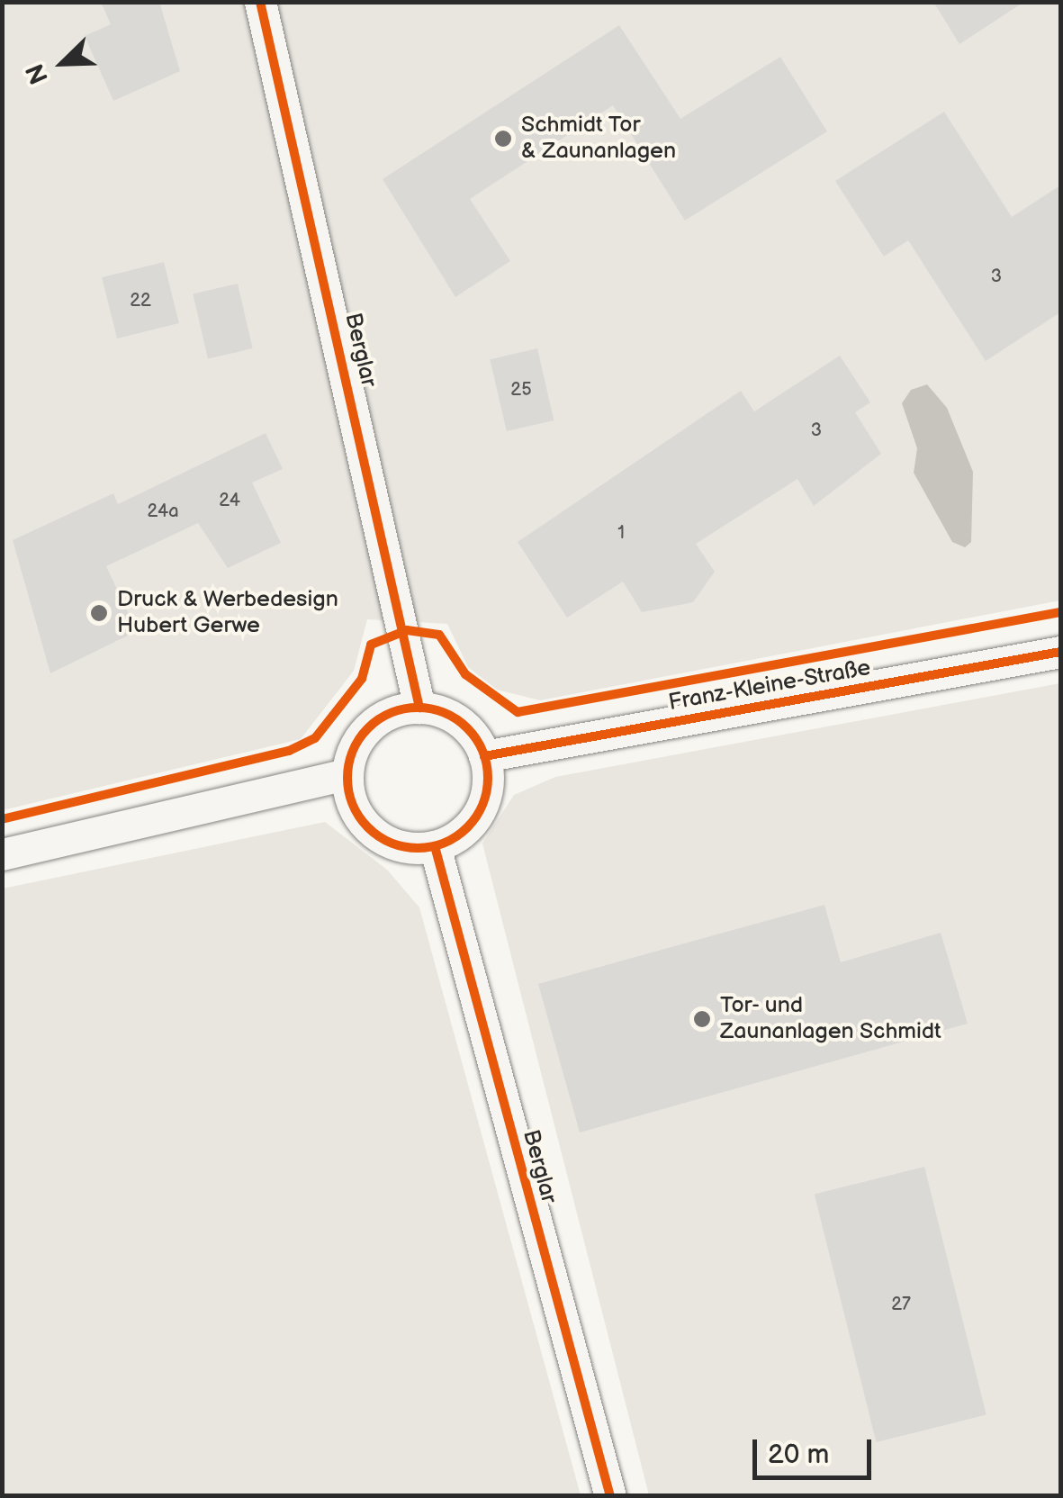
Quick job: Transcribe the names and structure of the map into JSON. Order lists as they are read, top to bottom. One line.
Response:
{"streets":{"street":["Berglar","Franz-Kleine-Straße"]},"crossings":[["Berglar","Franz-Kleine-Straße"]],"places":["Schmidt Tor & Zaunanlagen","Druck & Werbedesign Hubert Gerwe","Tor- und Zaunanlagen Schmidt"],"house_numbers":["3","22","25","3","24","24a","1","27"],"scale_bar":"20 m","north":"bottom left"}
